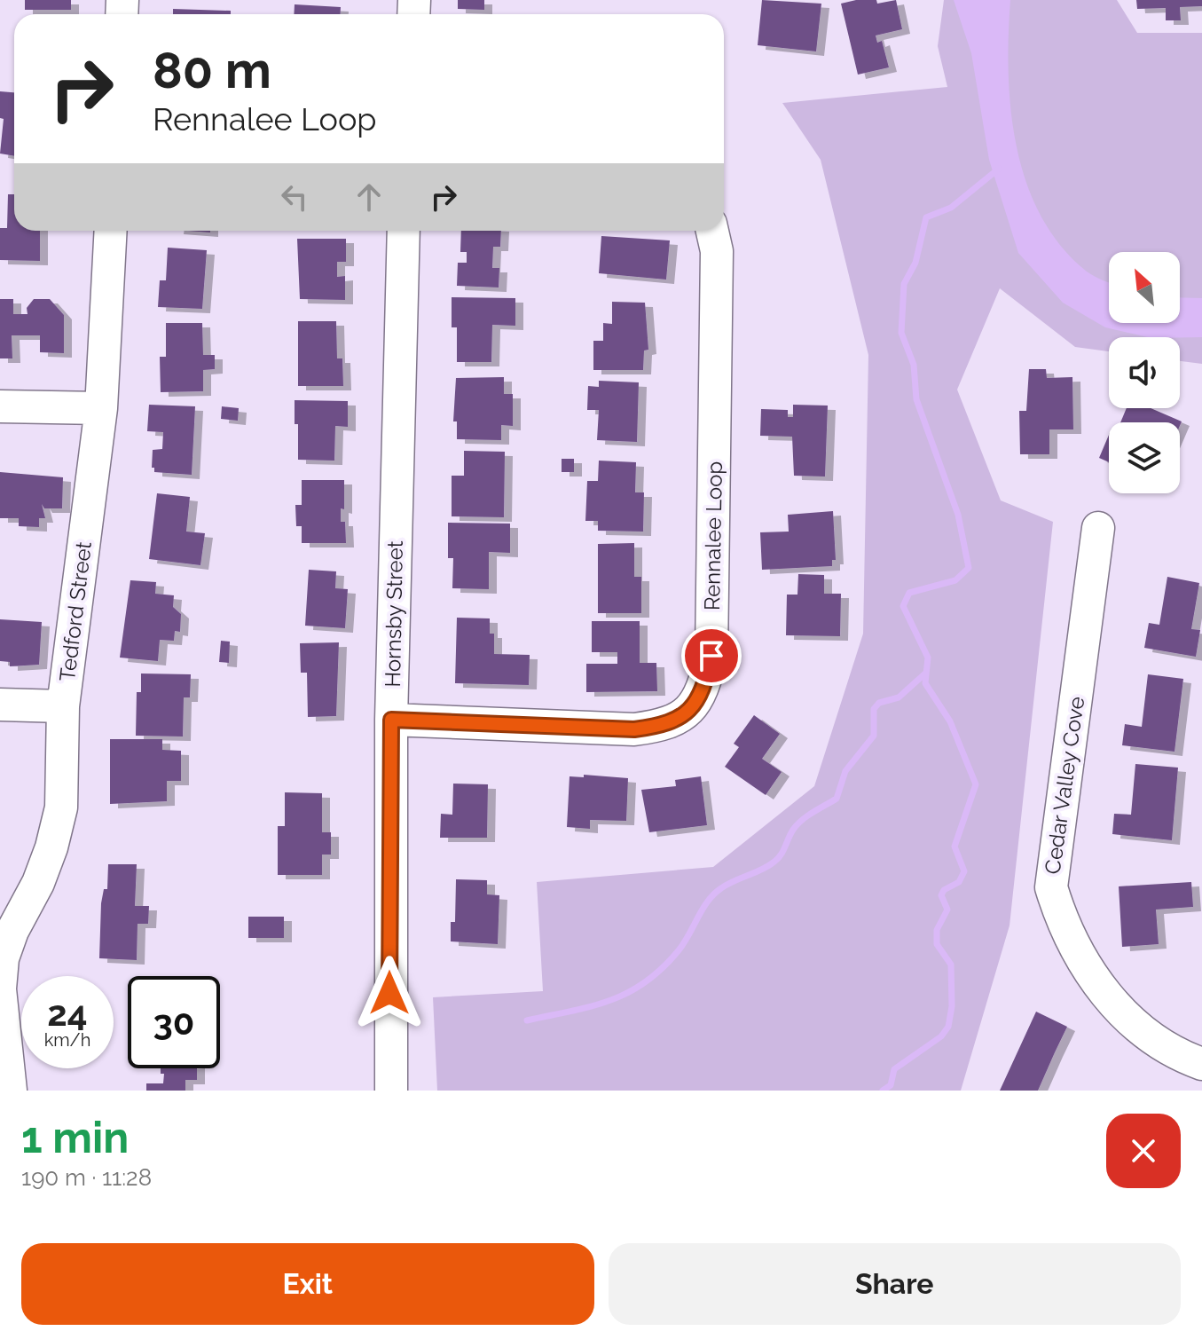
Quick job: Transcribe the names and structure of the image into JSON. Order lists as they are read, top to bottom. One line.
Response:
{"streets":{"street":["Rennalee Loop","Tedford Street","Hornsby Street","Cedar Valley Cove"]},"crossings":[["Rennalee Loop","Hornsby Street"]],"north":"top left","page":{"turn":["80 m","Rennalee Loop"],"speed":"24 km/h","limit":"30","heading":["1 min","190 m · 11:28"],"buttons":["Exit","Share"]}}
